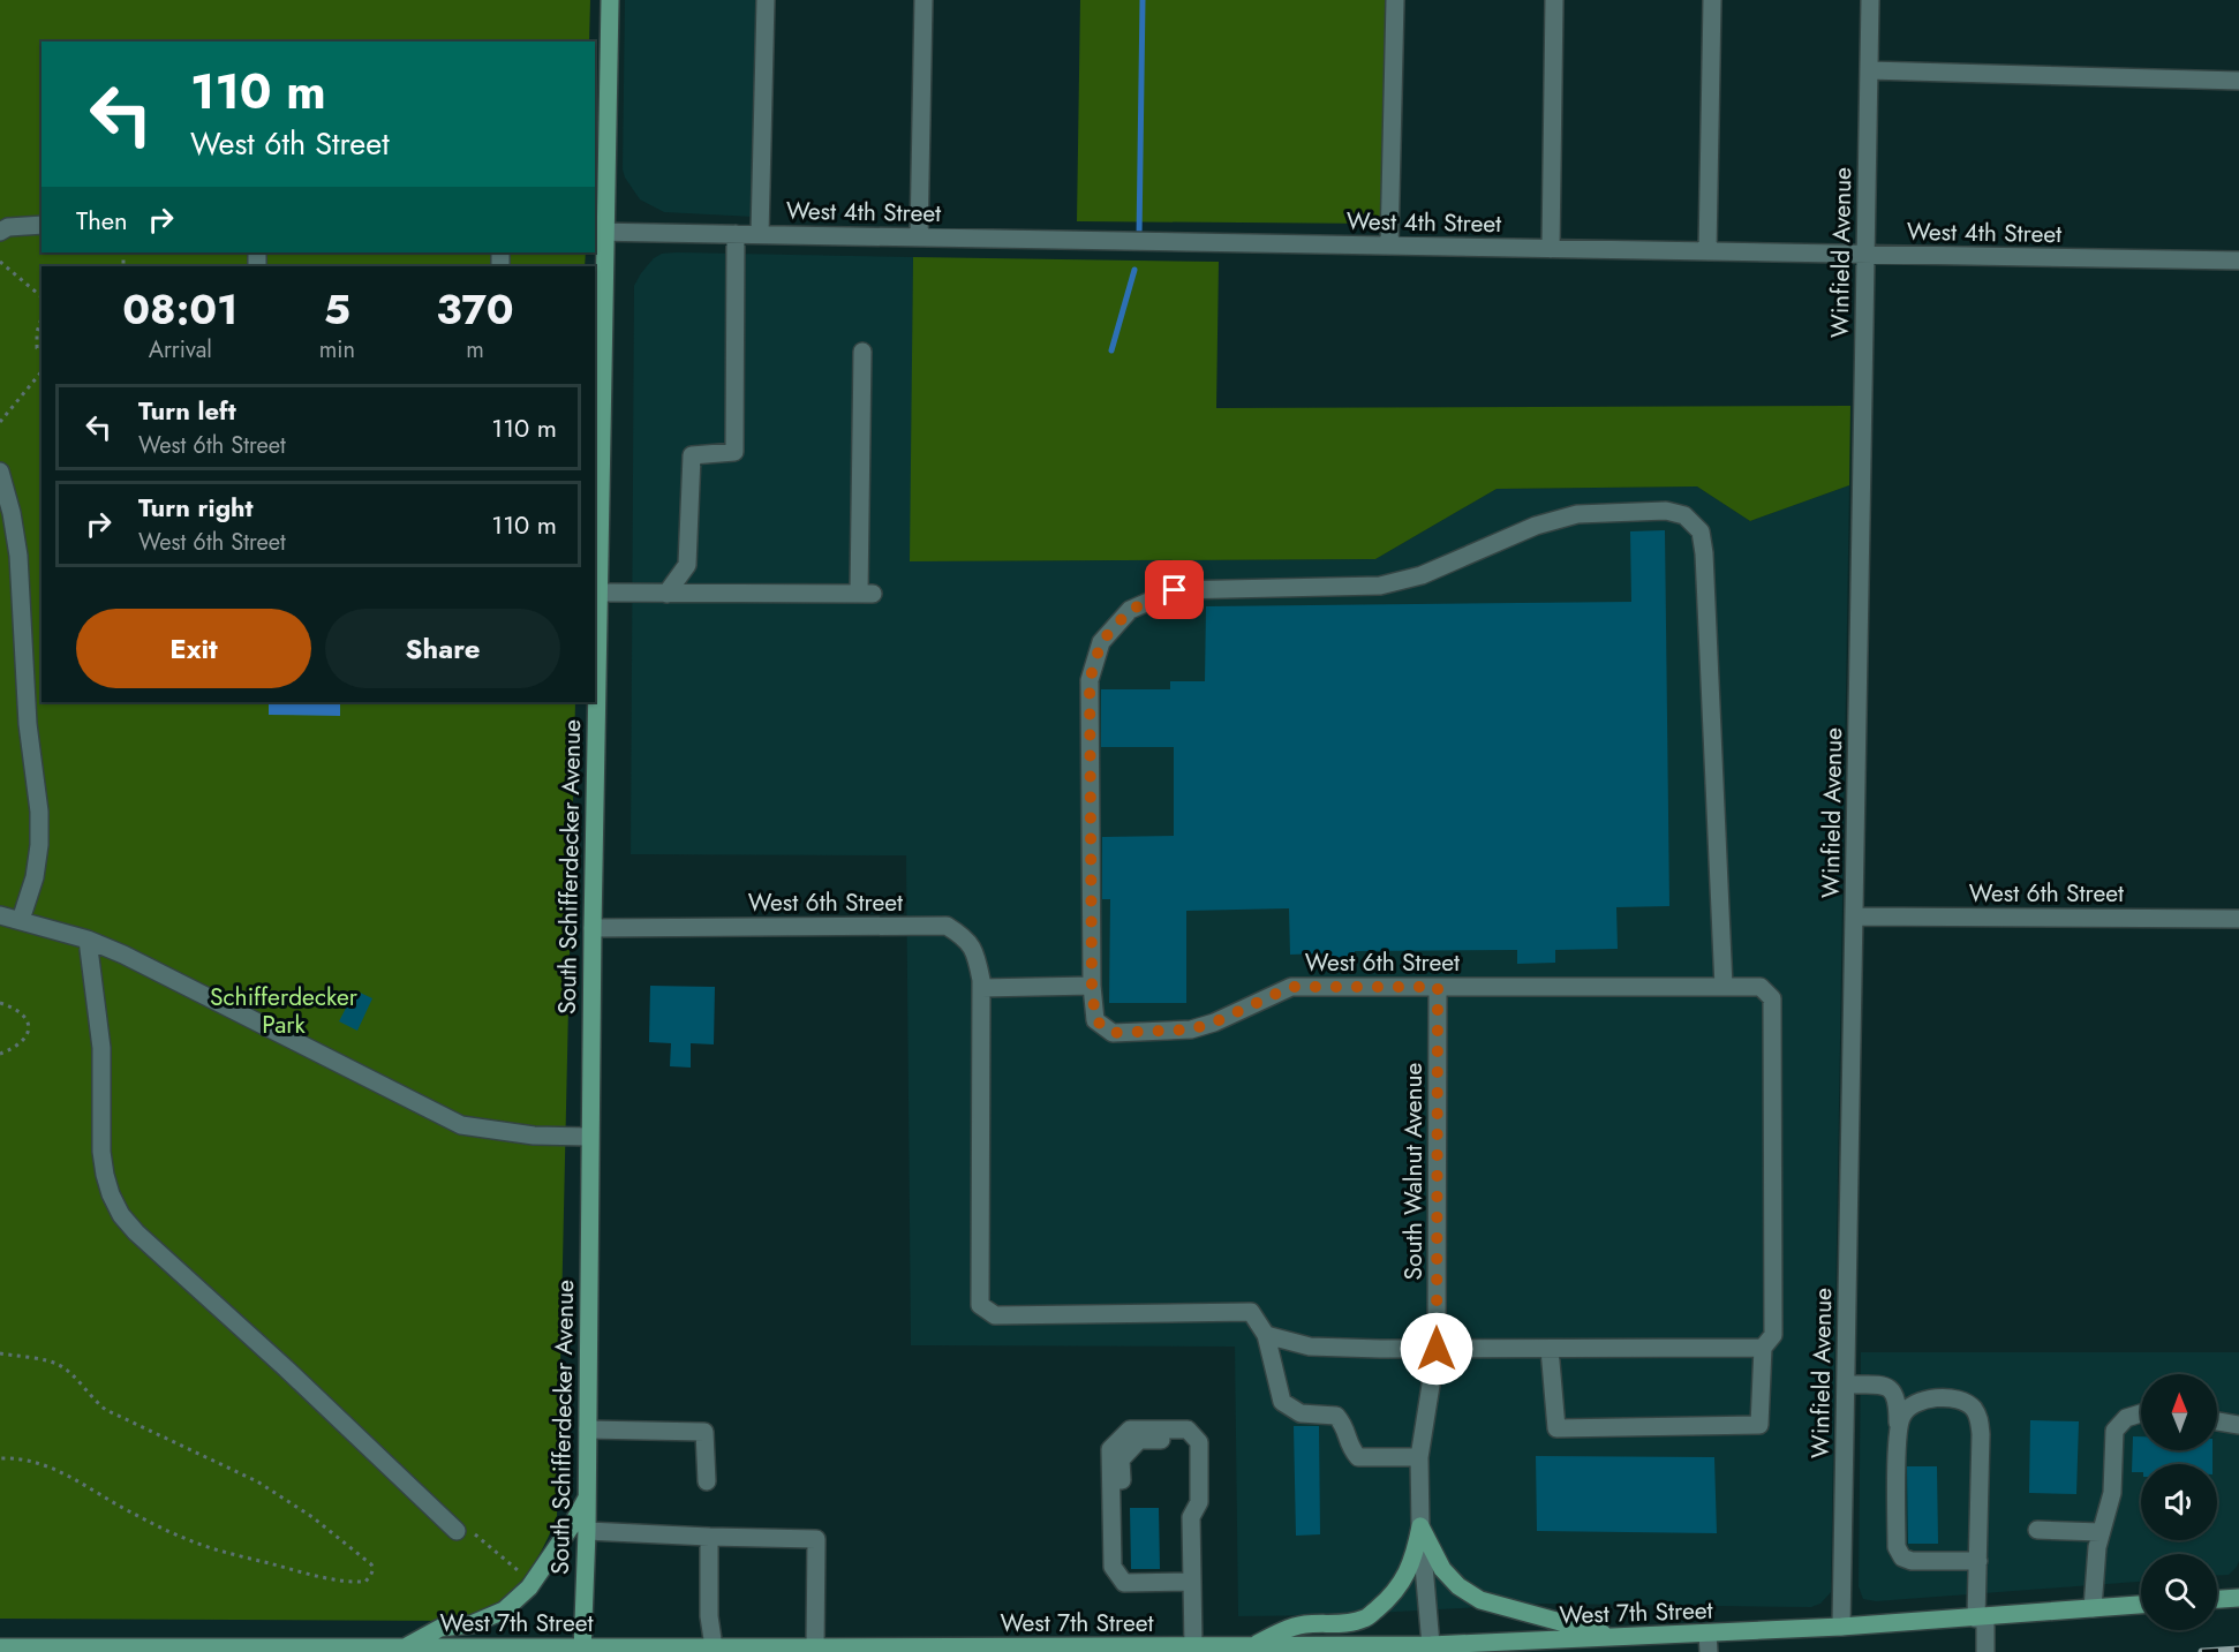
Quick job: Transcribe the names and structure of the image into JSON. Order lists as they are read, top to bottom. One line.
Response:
{"streets":{"main road":["South Schifferdecker Avenue","West 7th Street"],"street":["West 4th Street","Winfield Avenue","West 6th Street","South Walnut Avenue"]},"crossings":[["West 4th Street","Winfield Avenue"],["West 4th Street","South Schifferdecker Avenue"],["Winfield Avenue","West 6th Street"],["Winfield Avenue","West 7th Street"],["South Schifferdecker Avenue","West 6th Street"],["South Schifferdecker Avenue","West 7th Street"],["West 6th Street","South Walnut Avenue"],["South Walnut Avenue","West 7th Street"]],"parks":["Schifferdecker Park"],"north":"top","page":{"turn":["110 m","West 6th Street"],"then":"Then","eta":["08:01","Arrival","5","min","370","m"],"list":[{"name":"Turn left","note":"West 6th Street","value":"110 m"},{"name":"Turn right","note":"West 6th Street","value":"110 m"}],"buttons":["Exit","Share"]}}
